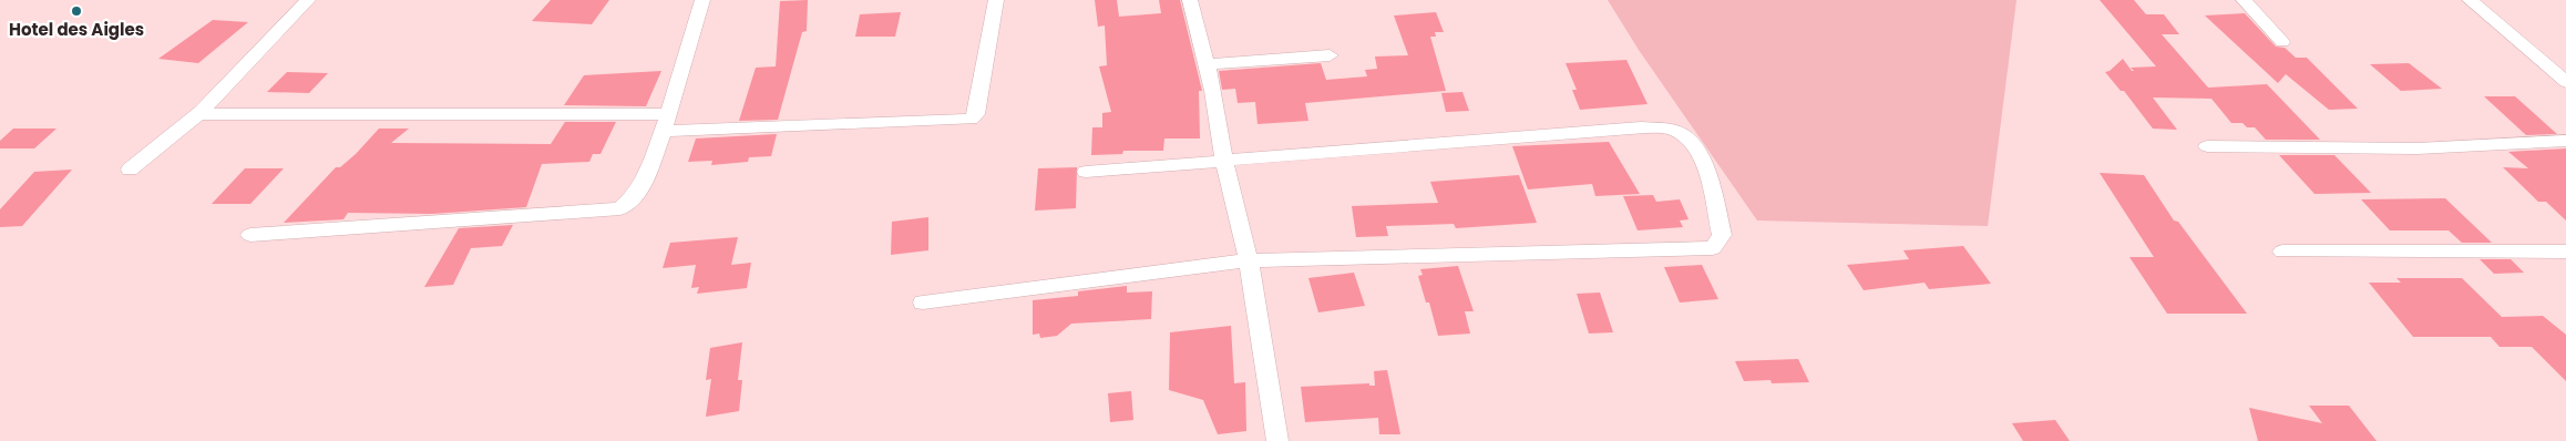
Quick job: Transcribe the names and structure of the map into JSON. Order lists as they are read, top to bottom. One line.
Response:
{"places":["Hotel des Aigles"]}
